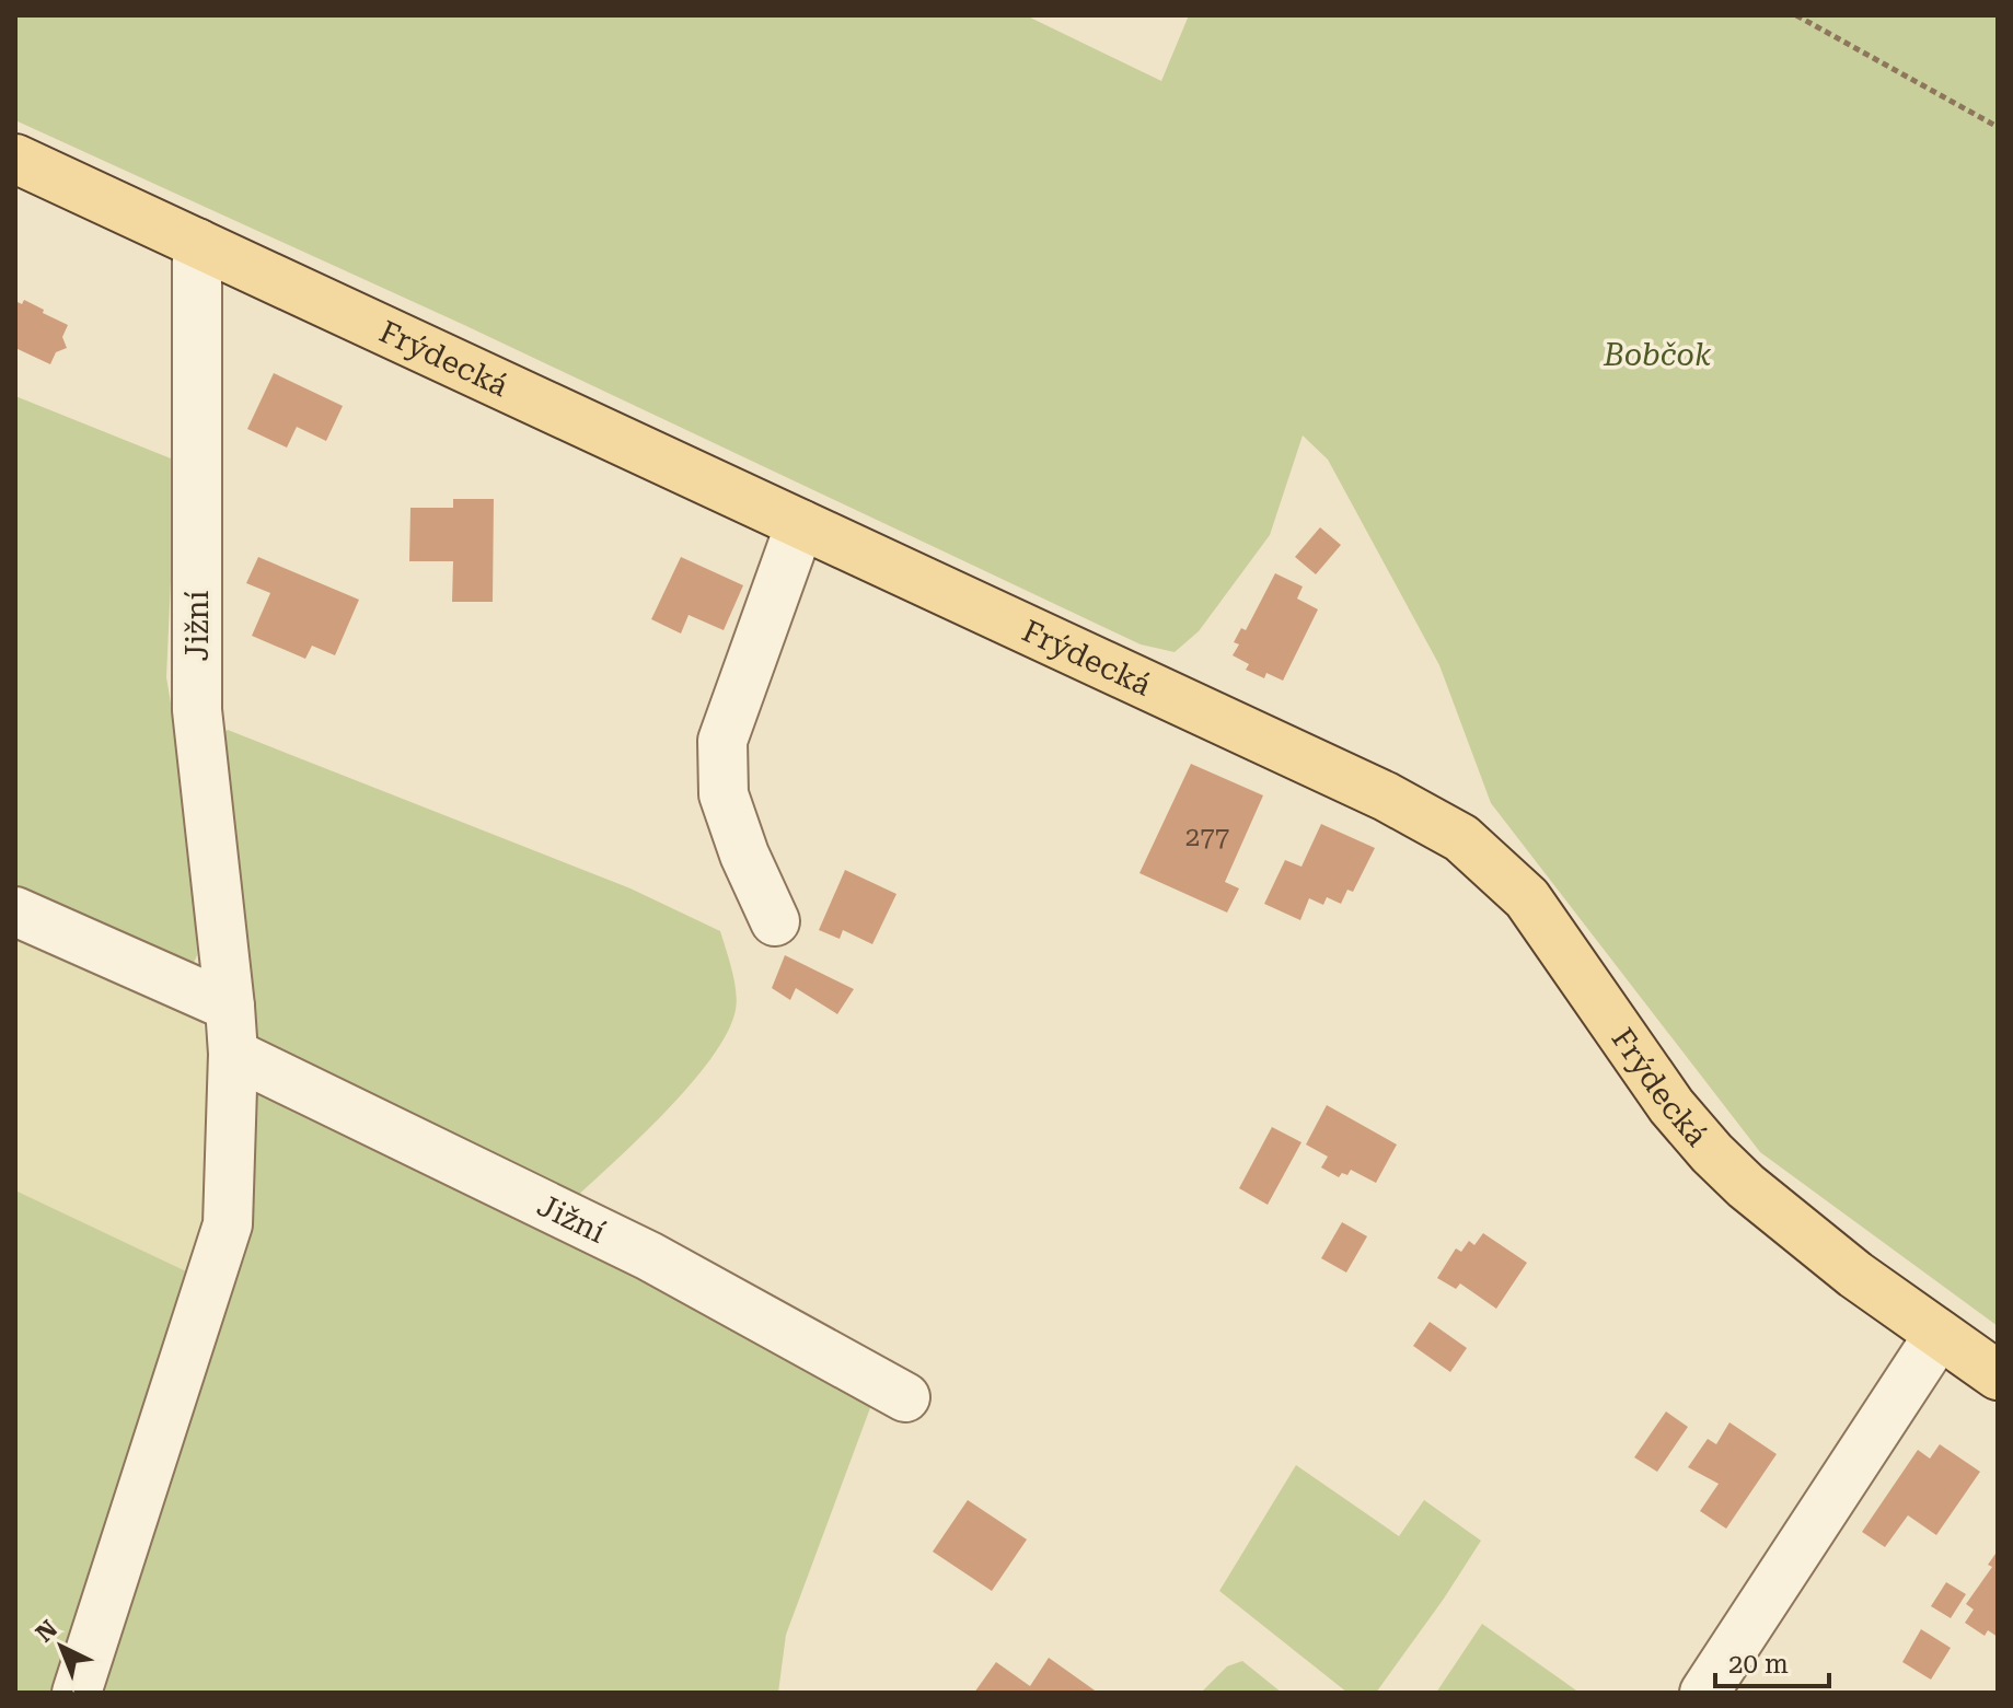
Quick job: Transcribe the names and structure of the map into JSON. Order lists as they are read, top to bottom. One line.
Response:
{"streets":{"main road":["Frýdecká"],"street":["Jižní"]},"crossings":[["Frýdecká","Jižní"]],"parks":["Bobčok"],"house_numbers":["277"],"scale_bar":"20 m","north":"top left"}
